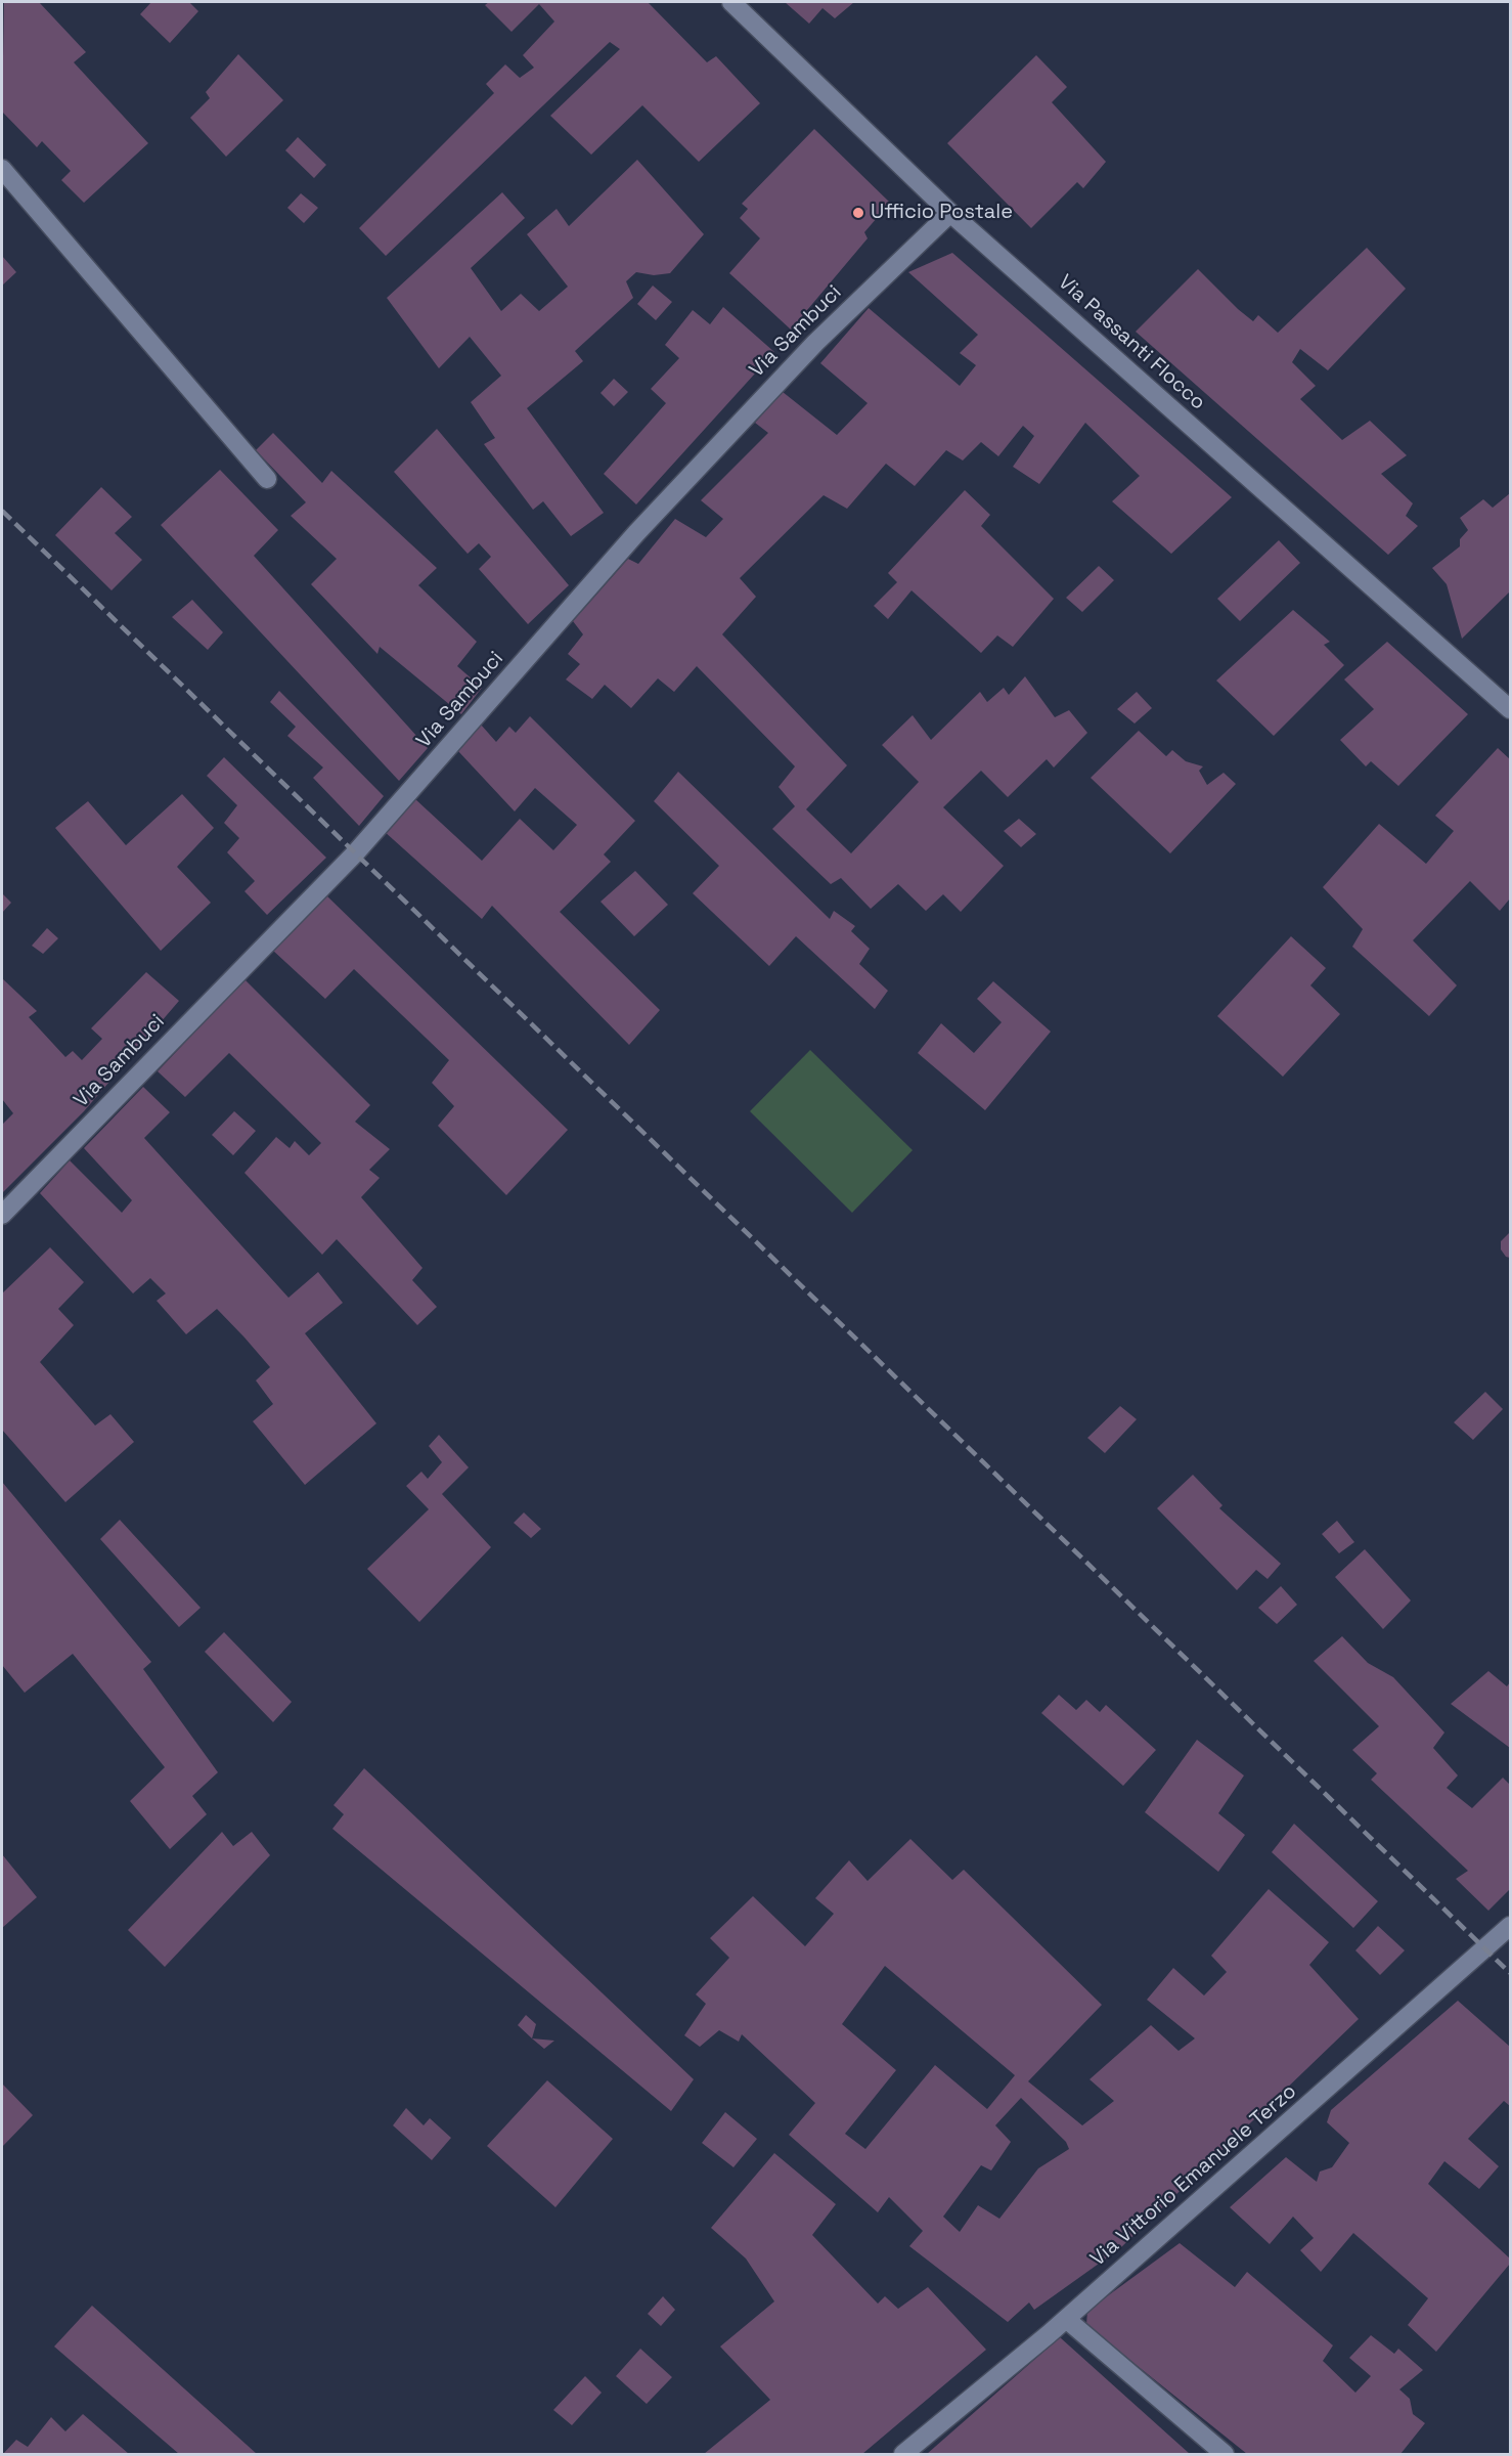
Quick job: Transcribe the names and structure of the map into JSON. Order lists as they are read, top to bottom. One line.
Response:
{"streets":{"street":["Via Sambuci","Via Passanti Flocco","Via Vittorio Emanuele Terzo"]},"crossings":[["Via Sambuci","Via Passanti Flocco"]],"places":["Ufficio Postale"]}
